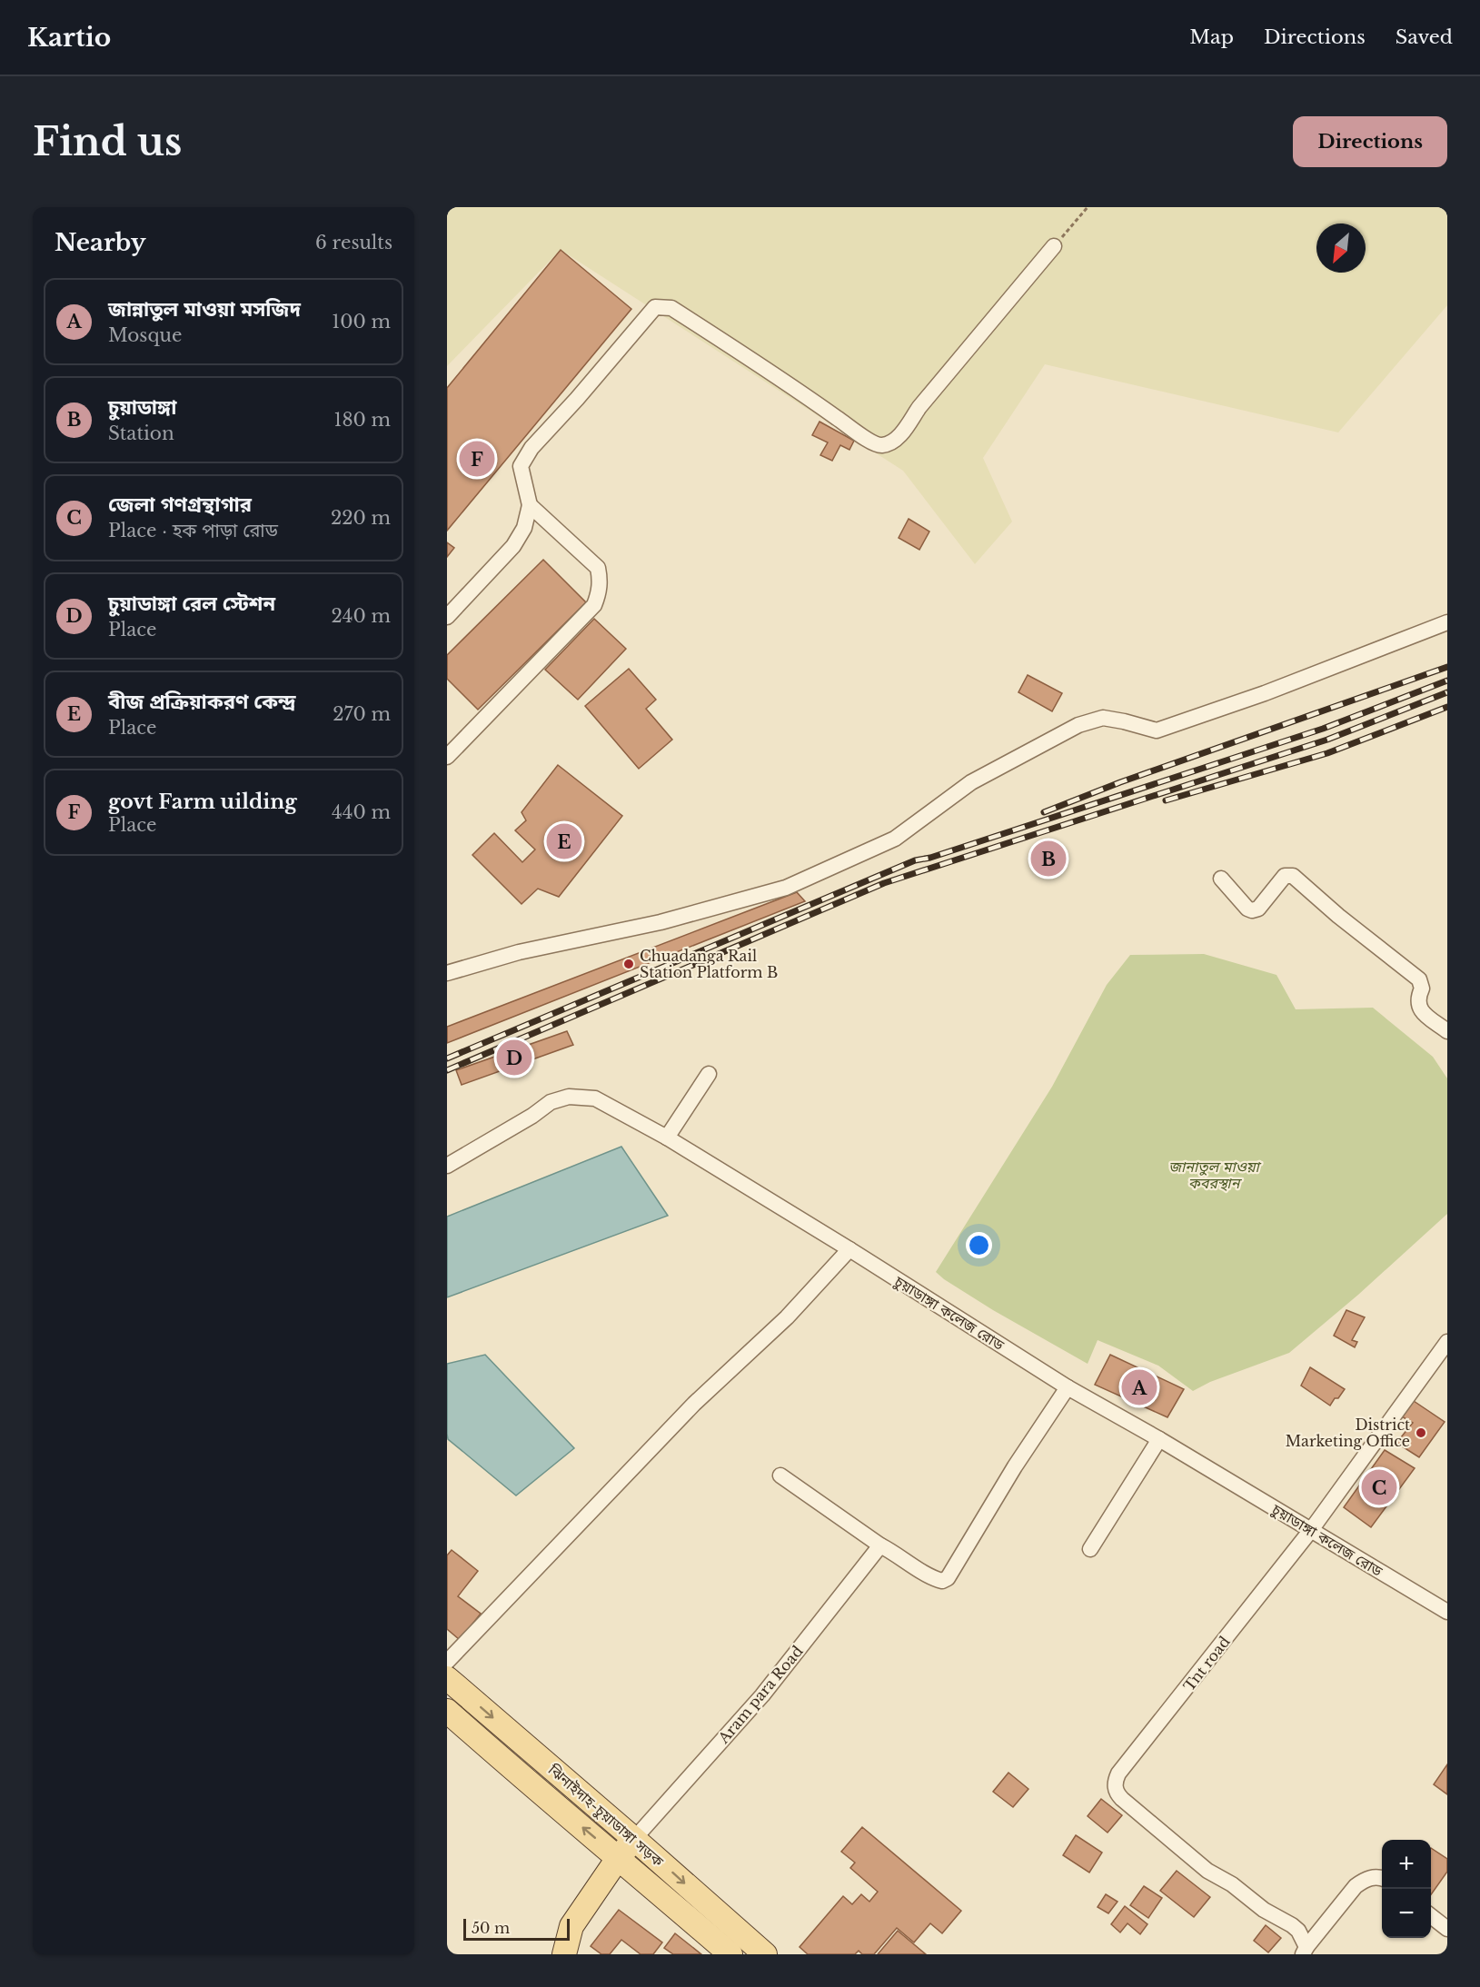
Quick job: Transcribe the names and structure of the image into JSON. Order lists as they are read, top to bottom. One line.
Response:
{"streets":{"main road":["ঝিনাইদাহ-চুয়াডাঙ্গা সড়ক"],"street":["চুয়াডাঙ্গা কলেজ রোড","Tnt road","Aram para Road"]},"crossings":[["চুয়াডাঙ্গা কলেজ রোড","Tnt road"],["Aram para Road","ঝিনাইদাহ-চুয়াডাঙ্গা সড়ক"]],"parks":["জানাতুল মাওয়া কবরস্থান"],"places":["Chuadanga Rail Station Platform B","District Marketing Office"],"scale_bar":"50 m","north":"bottom left","page":{"header":"Kartio","nav":["Map","Directions","Saved"],"buttons":"Directions","title":"Find us","heading":["Nearby","6 results"],"list":[{"mark":"A","name":"জান্নাতুল মাওয়া মসজিদ","note":"Mosque","value":"100 m"},{"mark":"B","name":"চুয়াডাঙ্গা","note":"Station","value":"180 m"},{"mark":"C","name":"জেলা গণগ্রন্থাগার","note":"Place · হক পাড়া রোড","value":"220 m"},{"mark":"D","name":"চুয়াডাঙ্গা রেল স্টেশন","note":"Place","value":"240 m"},{"mark":"E","name":"বীজ প্রক্রিয়াকরণ কেন্দ্র","note":"Place","value":"270 m"},{"mark":"F","name":"govt Farm uilding","note":"Place","value":"440 m"}],"pins":["F","E","B","D","A","C"],"map_buttons":["+","−"],"scale":"50 m"}}
